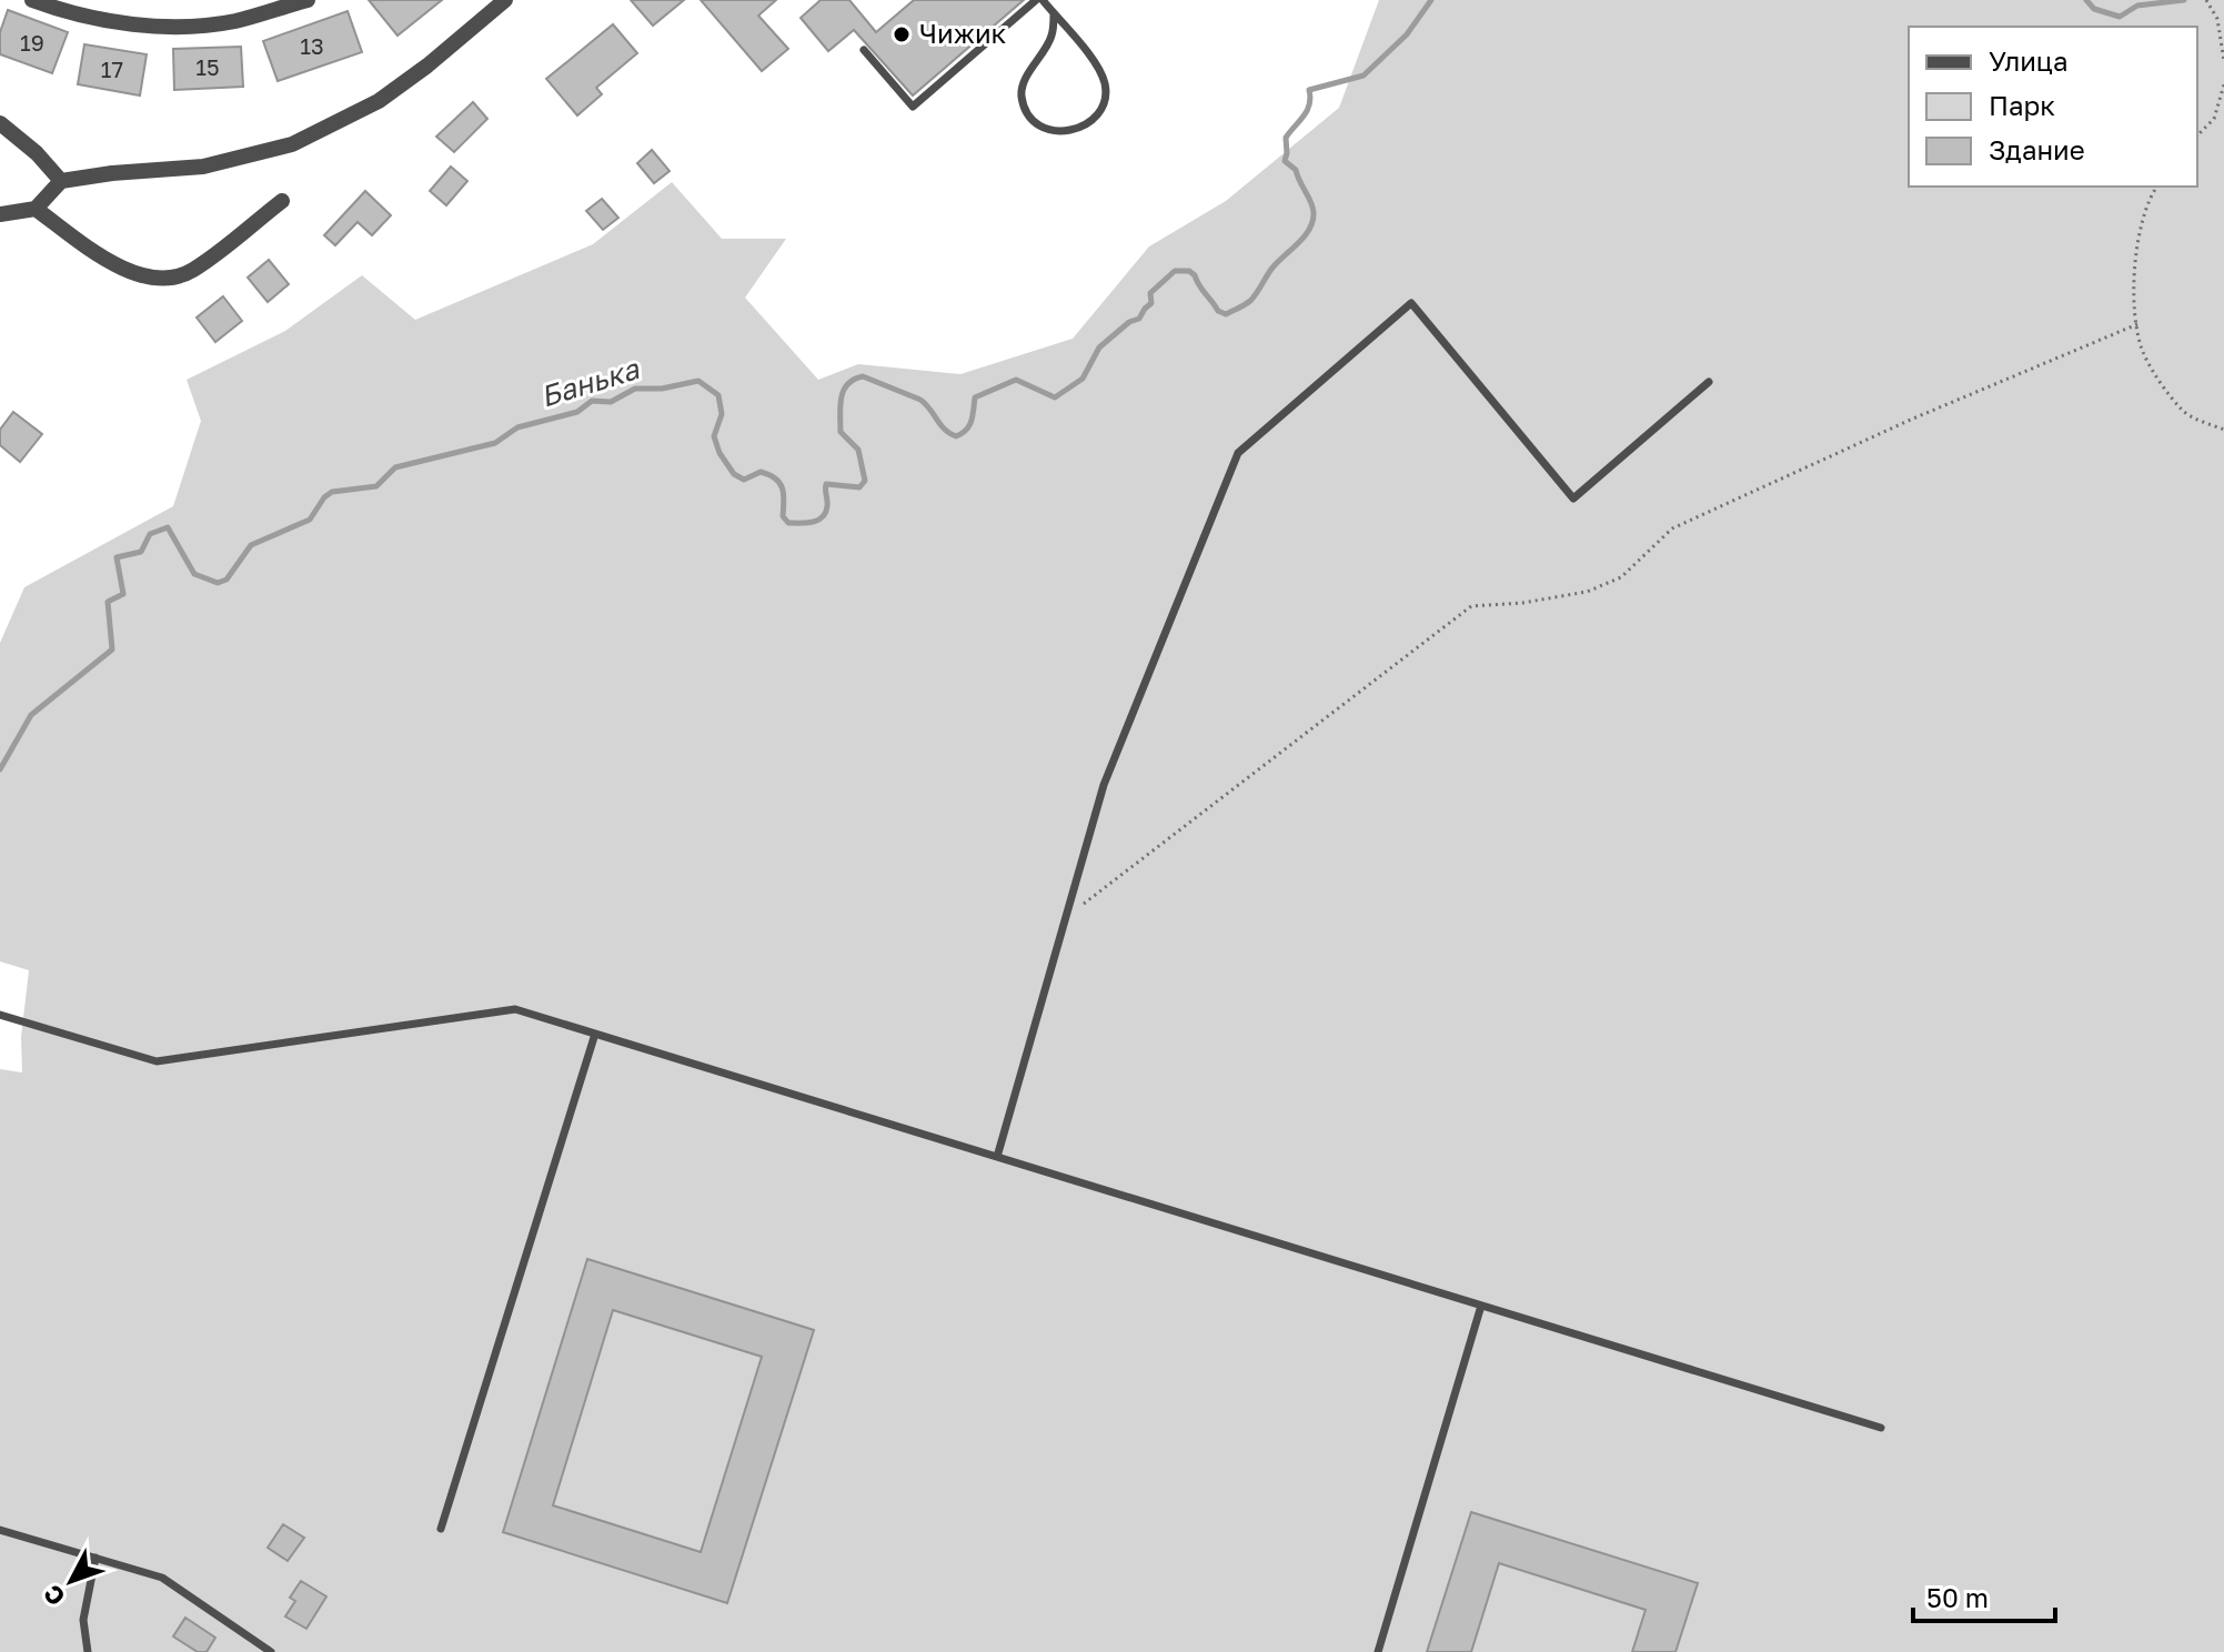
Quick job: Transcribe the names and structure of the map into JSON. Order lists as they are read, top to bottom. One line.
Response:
{"water":["Банька"],"places":["Чижик"],"house_numbers":["19","13","15","17"],"legend":["Улица","Парк","Здание"],"scale_bar":"50 m","north":"bottom left"}
